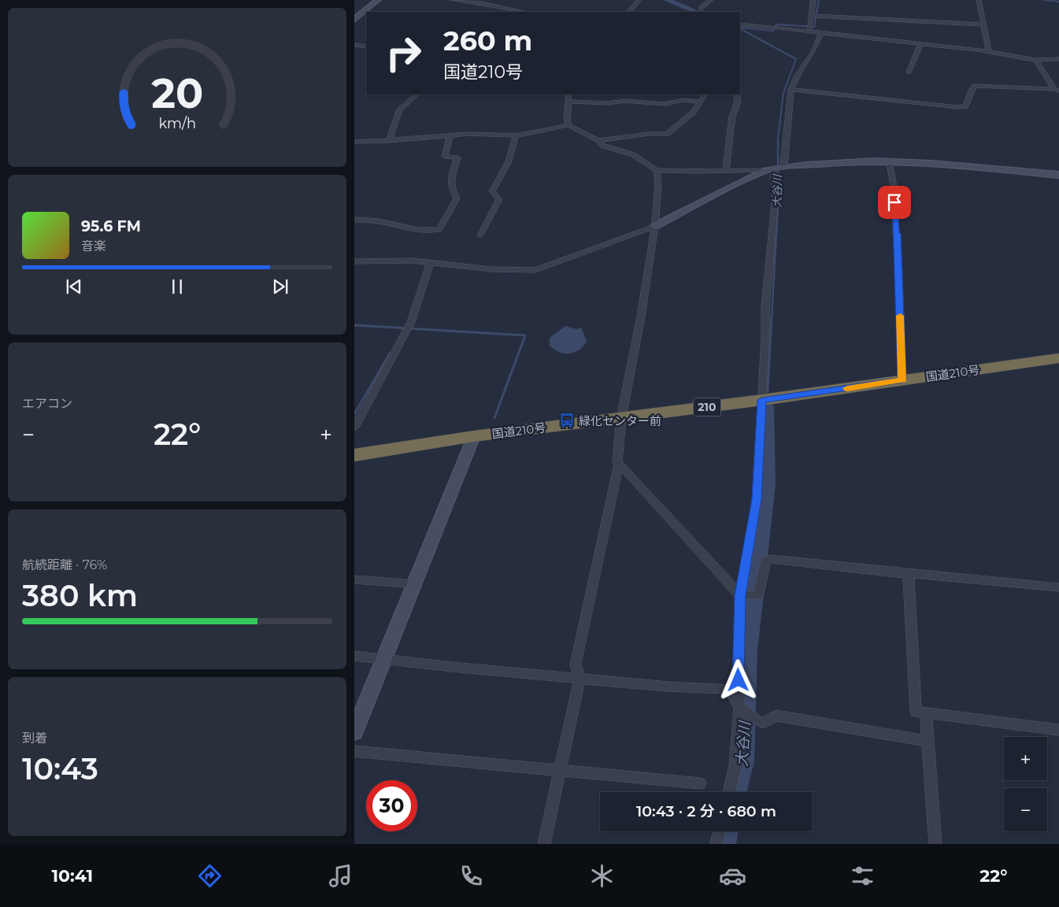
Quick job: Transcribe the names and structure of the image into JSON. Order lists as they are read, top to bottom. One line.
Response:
{"streets":{"highway":["国道210号","210"]},"water":["大谷川"],"places":{"bus stop":["緑化センター前"]},"page":{"turn":["260 m","国道210号"],"song":["95.6 FM","音楽"],"tile":["エアコン",["航続距離 · 76%","380 km"],["到着","10:43"]],"heat":["−","22°","+"],"map_buttons":["+","−"],"limit":"30","trip":"10:43 · 2 分 · 680 m","tabs":["10:41","22°"],"gauge":["20","km/h"]}}
